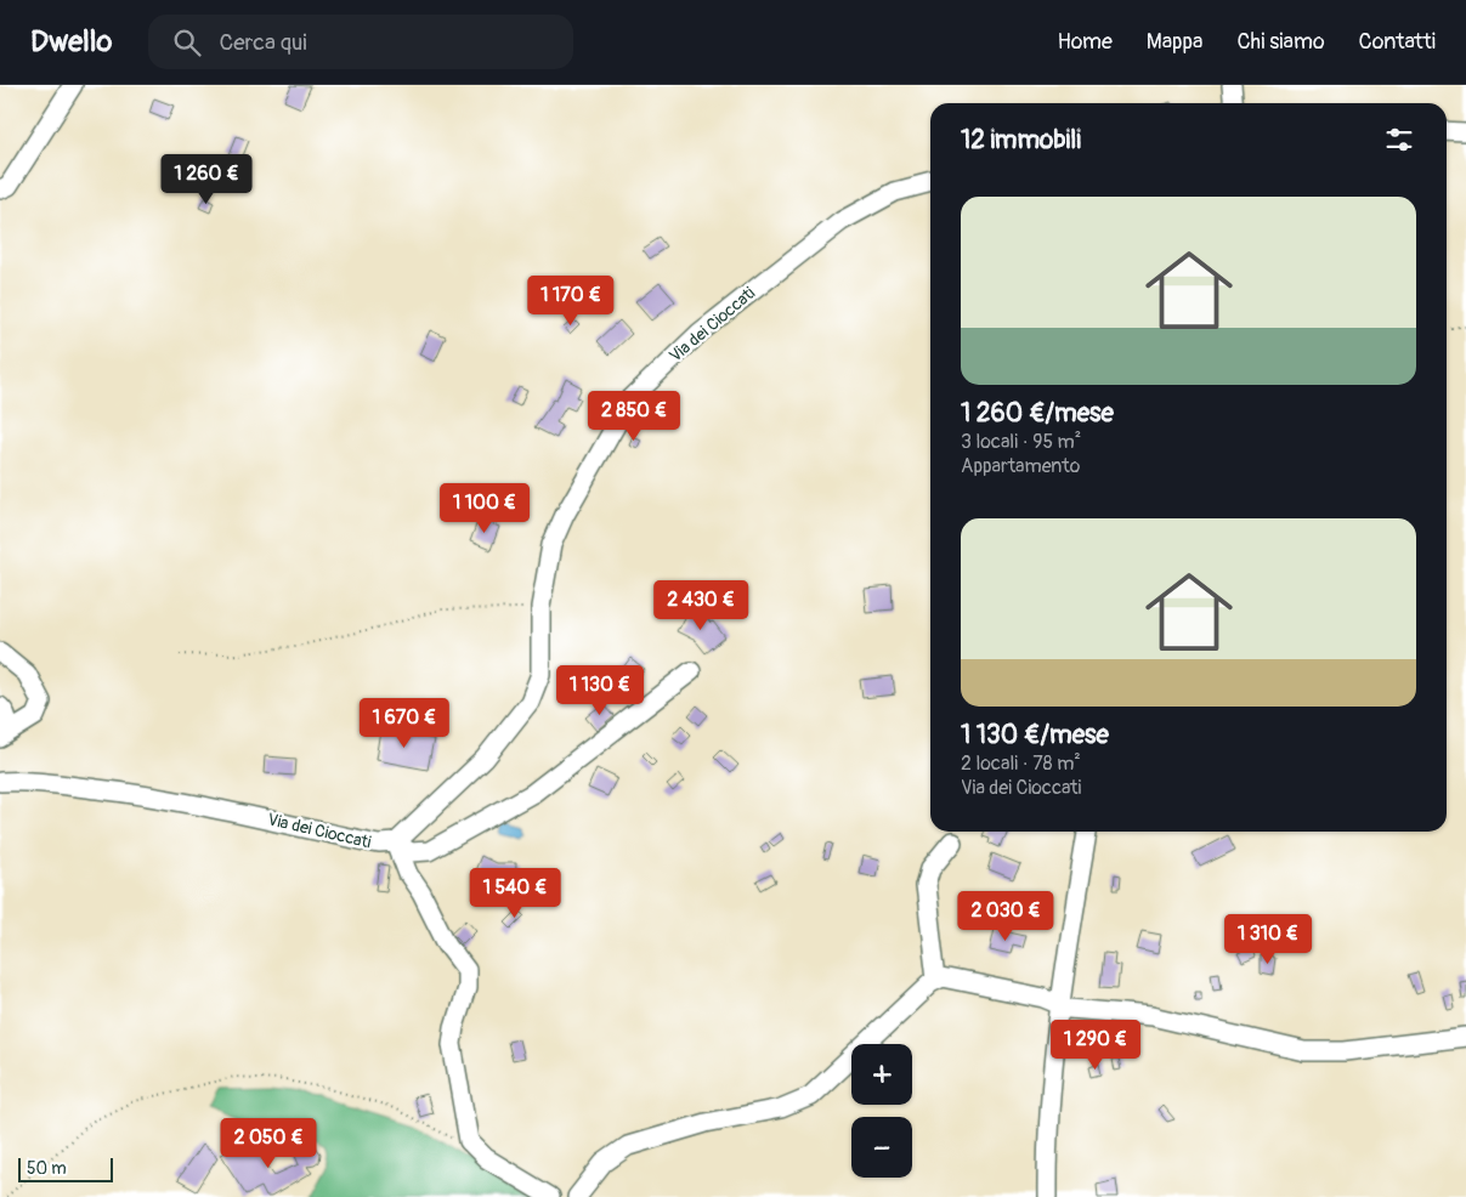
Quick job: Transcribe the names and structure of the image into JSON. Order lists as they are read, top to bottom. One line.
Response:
{"streets":{"street":["Via dei Cioccati"]},"scale_bar":"50 m","page":{"header":"Dwello","search":"Cerca qui","nav":["Home","Mappa","Chi siamo","Contatti"],"heading":"12 immobili","price":["1 260 €","1 170 €","2 850 €","1 100 €","2 430 €","1 130 €","1 670 €","1 540 €","2 030 €","1 310 €","1 290 €","2 050 €"],"list":[{"name":"1 260 €/mese","note":"3 locali · 95 m² · Appartamento"},{"name":"1 130 €/mese","note":"2 locali · 78 m² · Via dei Cioccati"}],"map_buttons":["+","−"],"scale":"50 m"}}
